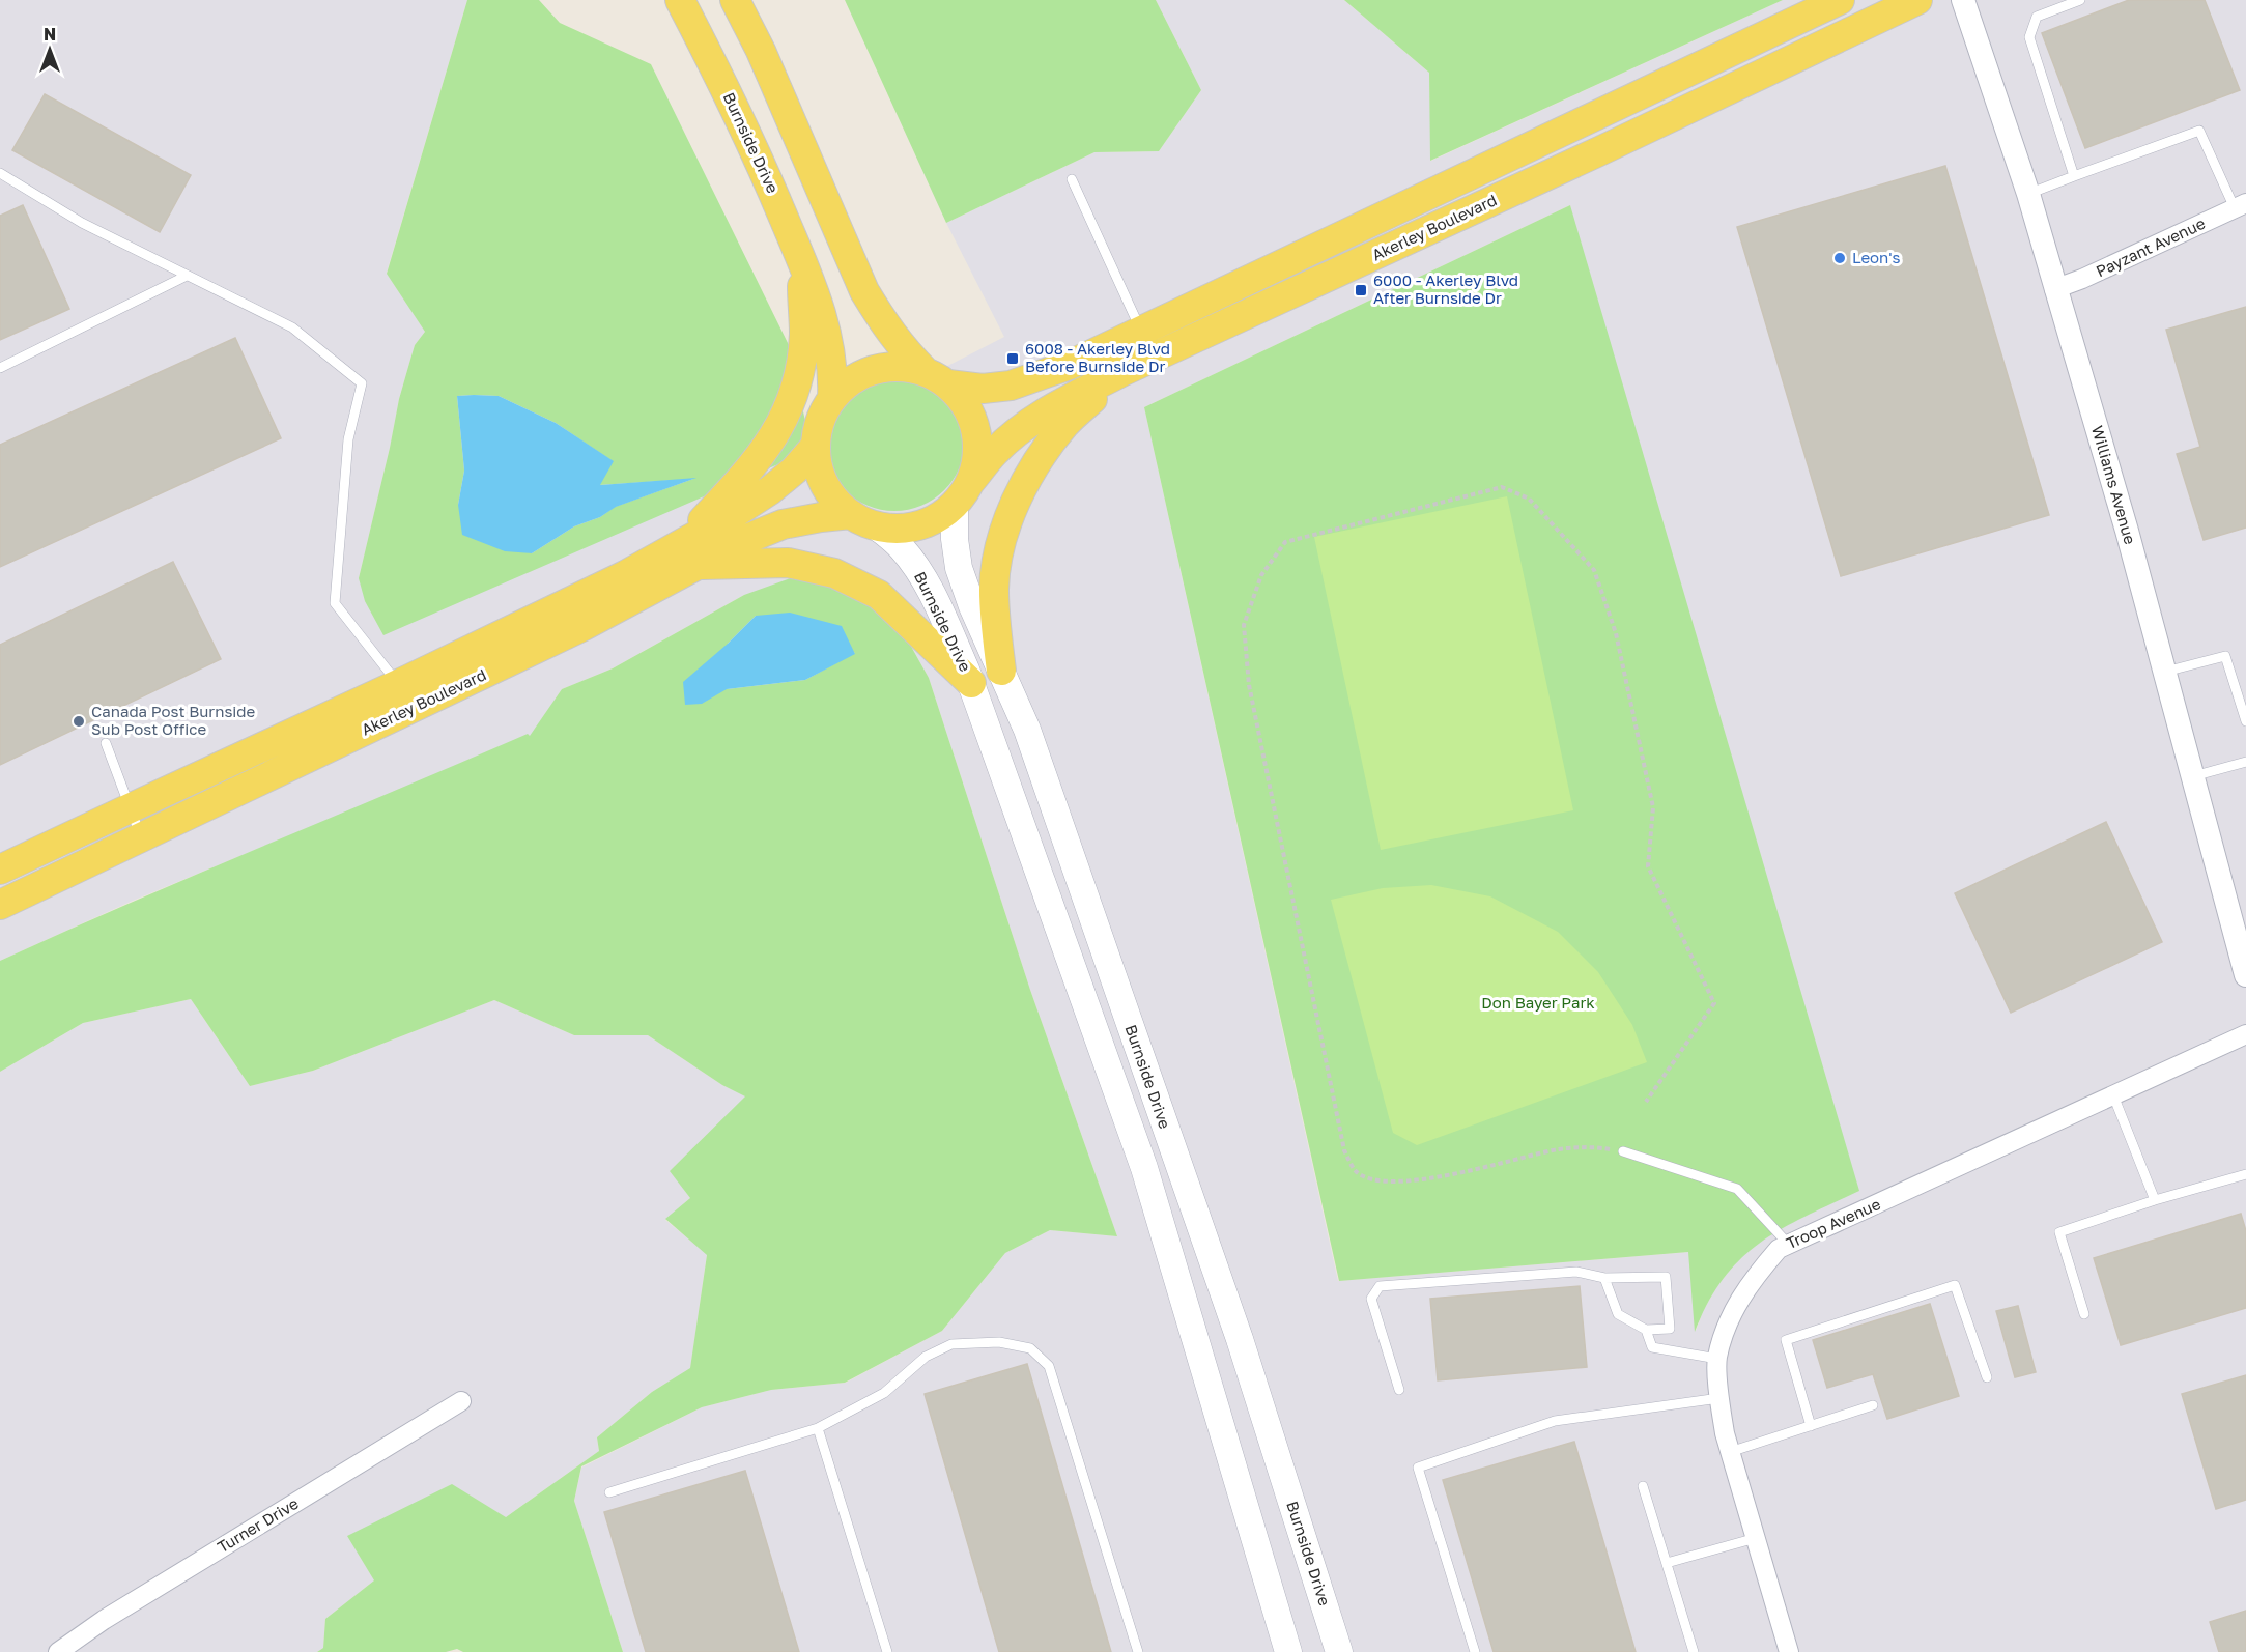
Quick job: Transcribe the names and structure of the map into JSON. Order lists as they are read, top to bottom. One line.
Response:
{"streets":{"main road":["Burnside Drive","Akerley Boulevard"],"street":["Payzant Avenue","Williams Avenue","Troop Avenue","Turner Drive"]},"crossings":[["Burnside Drive","Akerley Boulevard"],["Payzant Avenue","Williams Avenue"]],"parks":["Don Bayer Park"],"places":{"other":["Leon's","Canada Post Burnside Sub Post Office"],"transit":["6000 - Akerley Blvd After Burnside Dr","6008 - Akerley Blvd Before Burnside Dr"]},"north":"top"}
